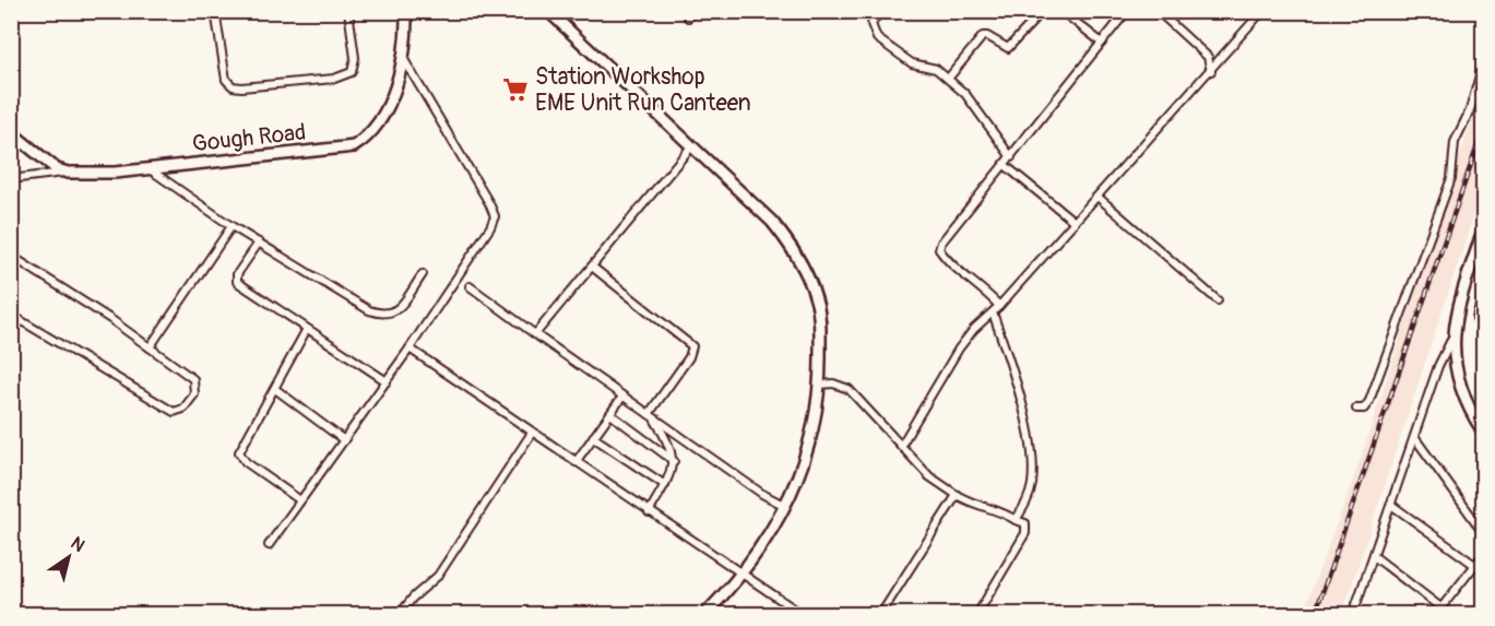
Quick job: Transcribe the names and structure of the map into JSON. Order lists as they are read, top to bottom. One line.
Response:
{"streets":{"street":["Gough Road"]},"places":{"supermarket":["Station Workshop EME Unit Run Canteen"]},"north":"top right"}
